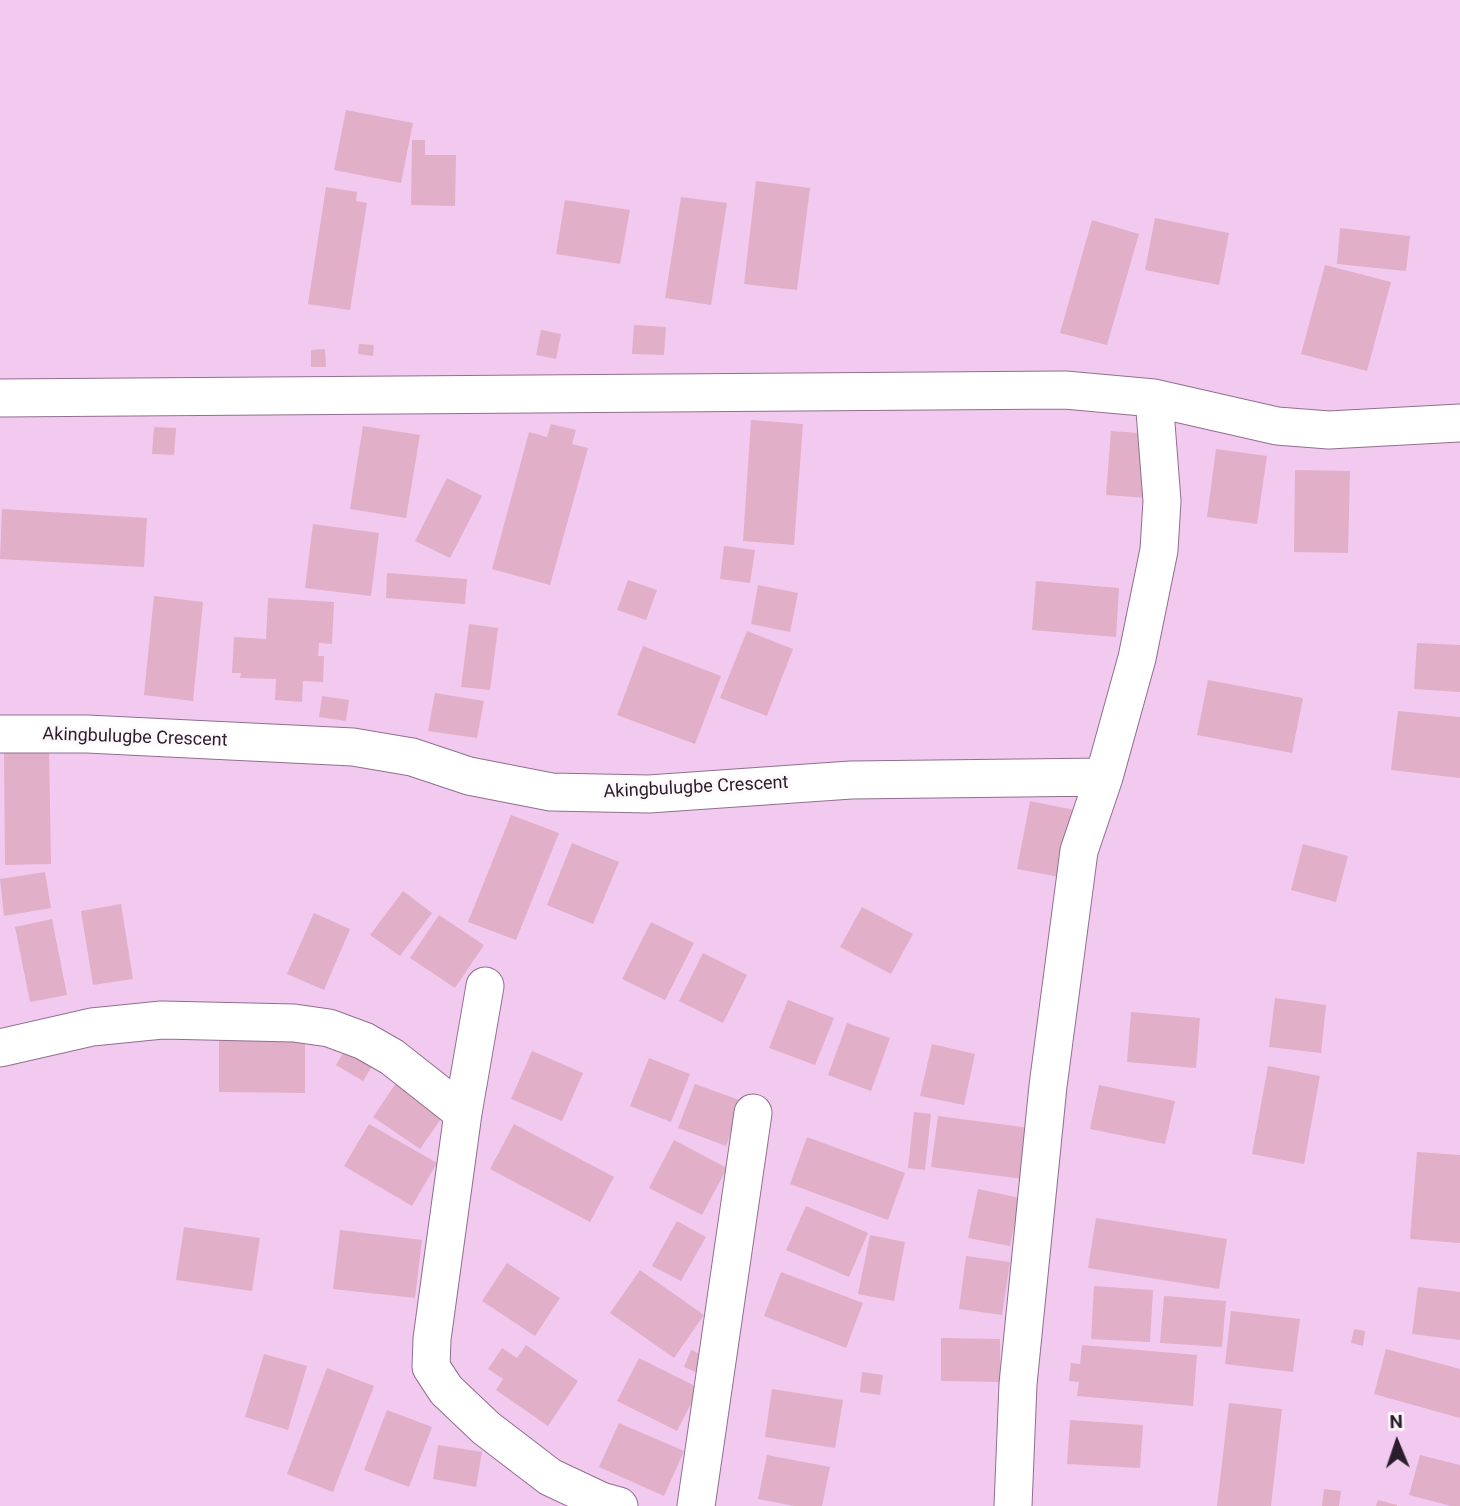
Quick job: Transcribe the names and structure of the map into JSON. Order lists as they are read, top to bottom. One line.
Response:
{"streets":{"street":["Akingbulugbe Crescent"]},"north":"top"}
